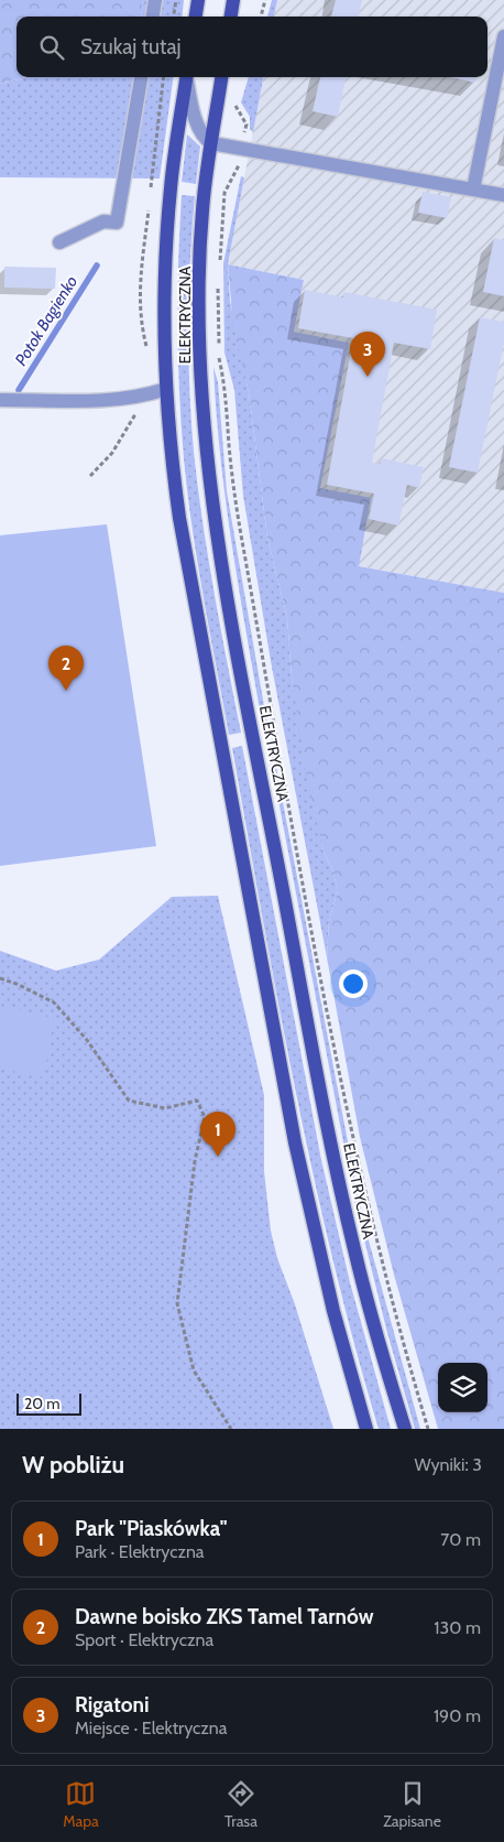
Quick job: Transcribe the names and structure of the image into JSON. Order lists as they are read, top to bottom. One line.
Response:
{"streets":{"main road":["ELEKTRYCZNA"]},"water":["Potok Bagienko"],"scale_bar":"20 m","page":{"search":"Szukaj tutaj","pins":["3","2","1"],"scale":"20 m","heading":["W pobliżu","Wyniki: 3"],"list":[{"mark":"1","name":"Park \"Piaskówka\"","note":"Park · Elektryczna","value":"70 m"},{"mark":"2","name":"Dawne boisko ZKS Tamel Tarnów","note":"Sport · Elektryczna","value":"130 m"},{"mark":"3","name":"Rigatoni","note":"Miejsce · Elektryczna","value":"190 m"}],"nav":["Mapa","Trasa","Zapisane"]}}
